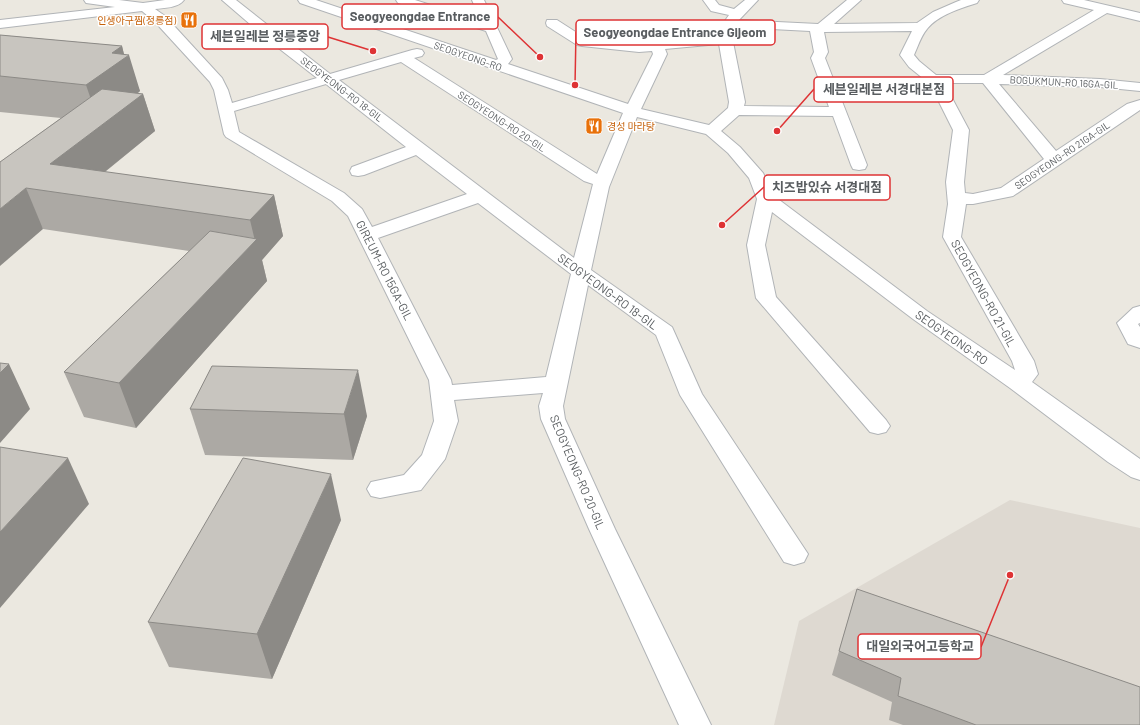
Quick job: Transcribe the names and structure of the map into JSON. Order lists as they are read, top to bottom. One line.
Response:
{"streets":{"street":["SEOGYEONG-RO","BOGUKMUN-RO 16GA-GIL","SEOGYEONG-RO 18-GIL","SEOGYEONG-RO 20-GIL","SEOGYEONG-RO 21GA-GIL","GIREUM-RO 15GA-GIL","SEOGYEONG-RO 21-GIL"]},"crossings":[["SEOGYEONG-RO","SEOGYEONG-RO 20-GIL"],["SEOGYEONG-RO","SEOGYEONG-RO 21-GIL"],["BOGUKMUN-RO 16GA-GIL","SEOGYEONG-RO 21-GIL"],["SEOGYEONG-RO 18-GIL","SEOGYEONG-RO 20-GIL"],["SEOGYEONG-RO 21GA-GIL","SEOGYEONG-RO 21-GIL"]],"places":{"restaurant":["인생아구찜(정릉점)","경성 마라탕"],"other":["세븐일레븐 정릉중앙","Seogyeongdae Entrance","Seogyeongdae Entrance Gijeom","세븐일레븐 서경대본점","치즈밥있슈 서경대점","대일외국어고등학교"]}}
